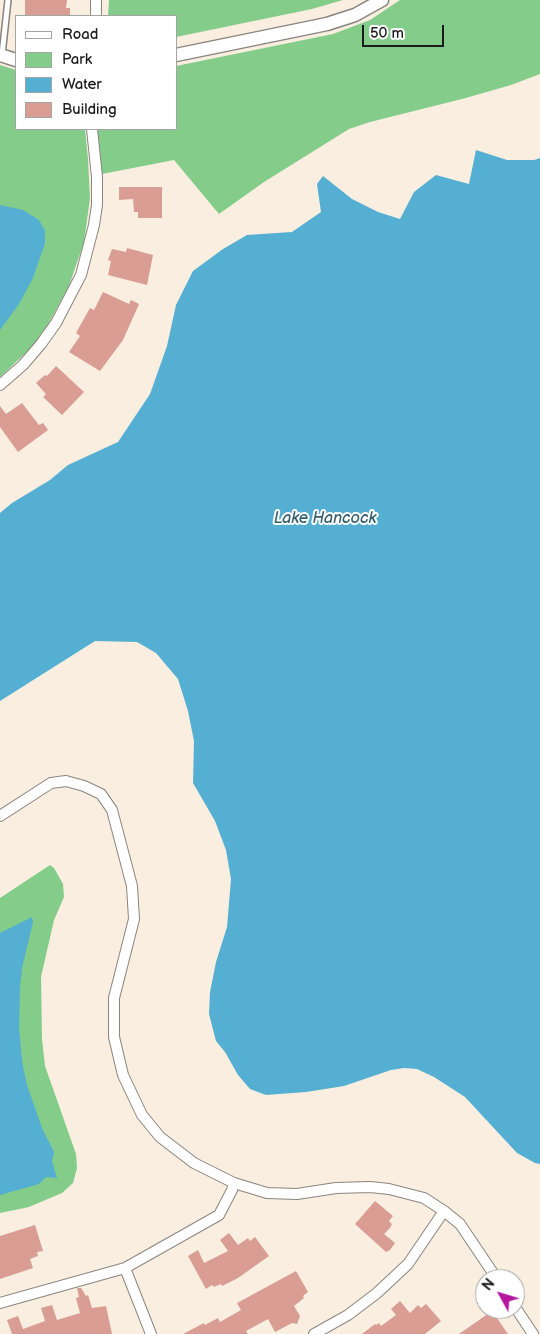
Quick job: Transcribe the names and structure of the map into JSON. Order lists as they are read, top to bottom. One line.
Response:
{"water":["Lake Hancock"],"legend":["Road","Park","Water","Building"],"scale_bar":"50 m","north":"top left"}
